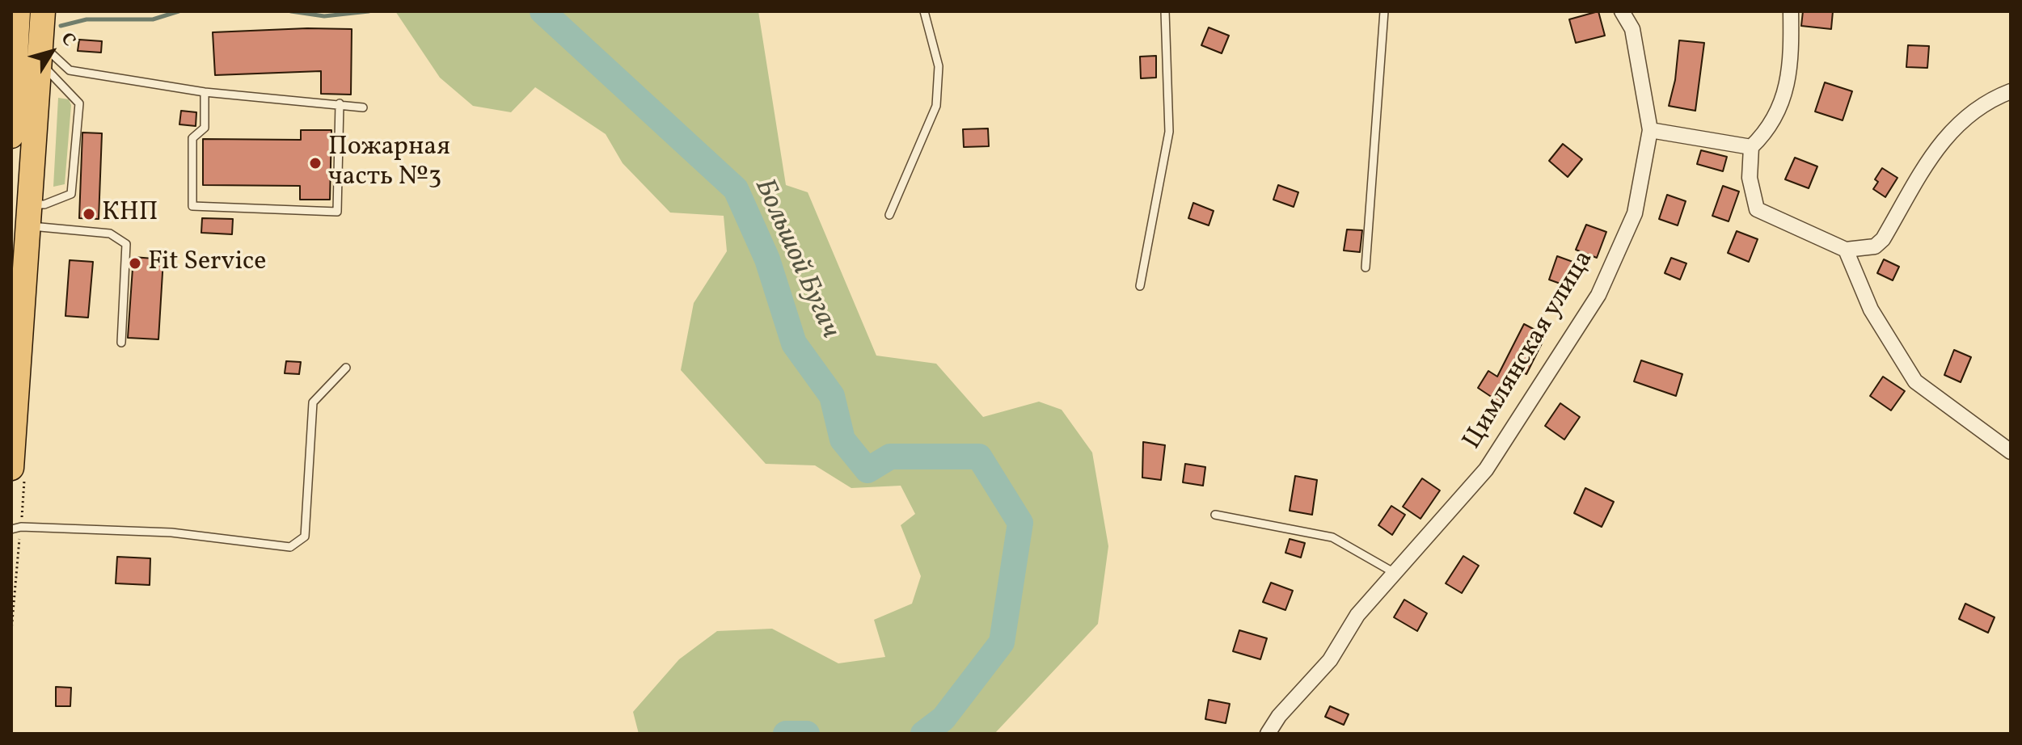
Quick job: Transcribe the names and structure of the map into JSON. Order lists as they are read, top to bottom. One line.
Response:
{"streets":{"street":["Цимлянская улица"]},"water":["Большой Бугач"],"places":["Пожарная часть №3","КНП","Fit Service"],"north":"top right"}
